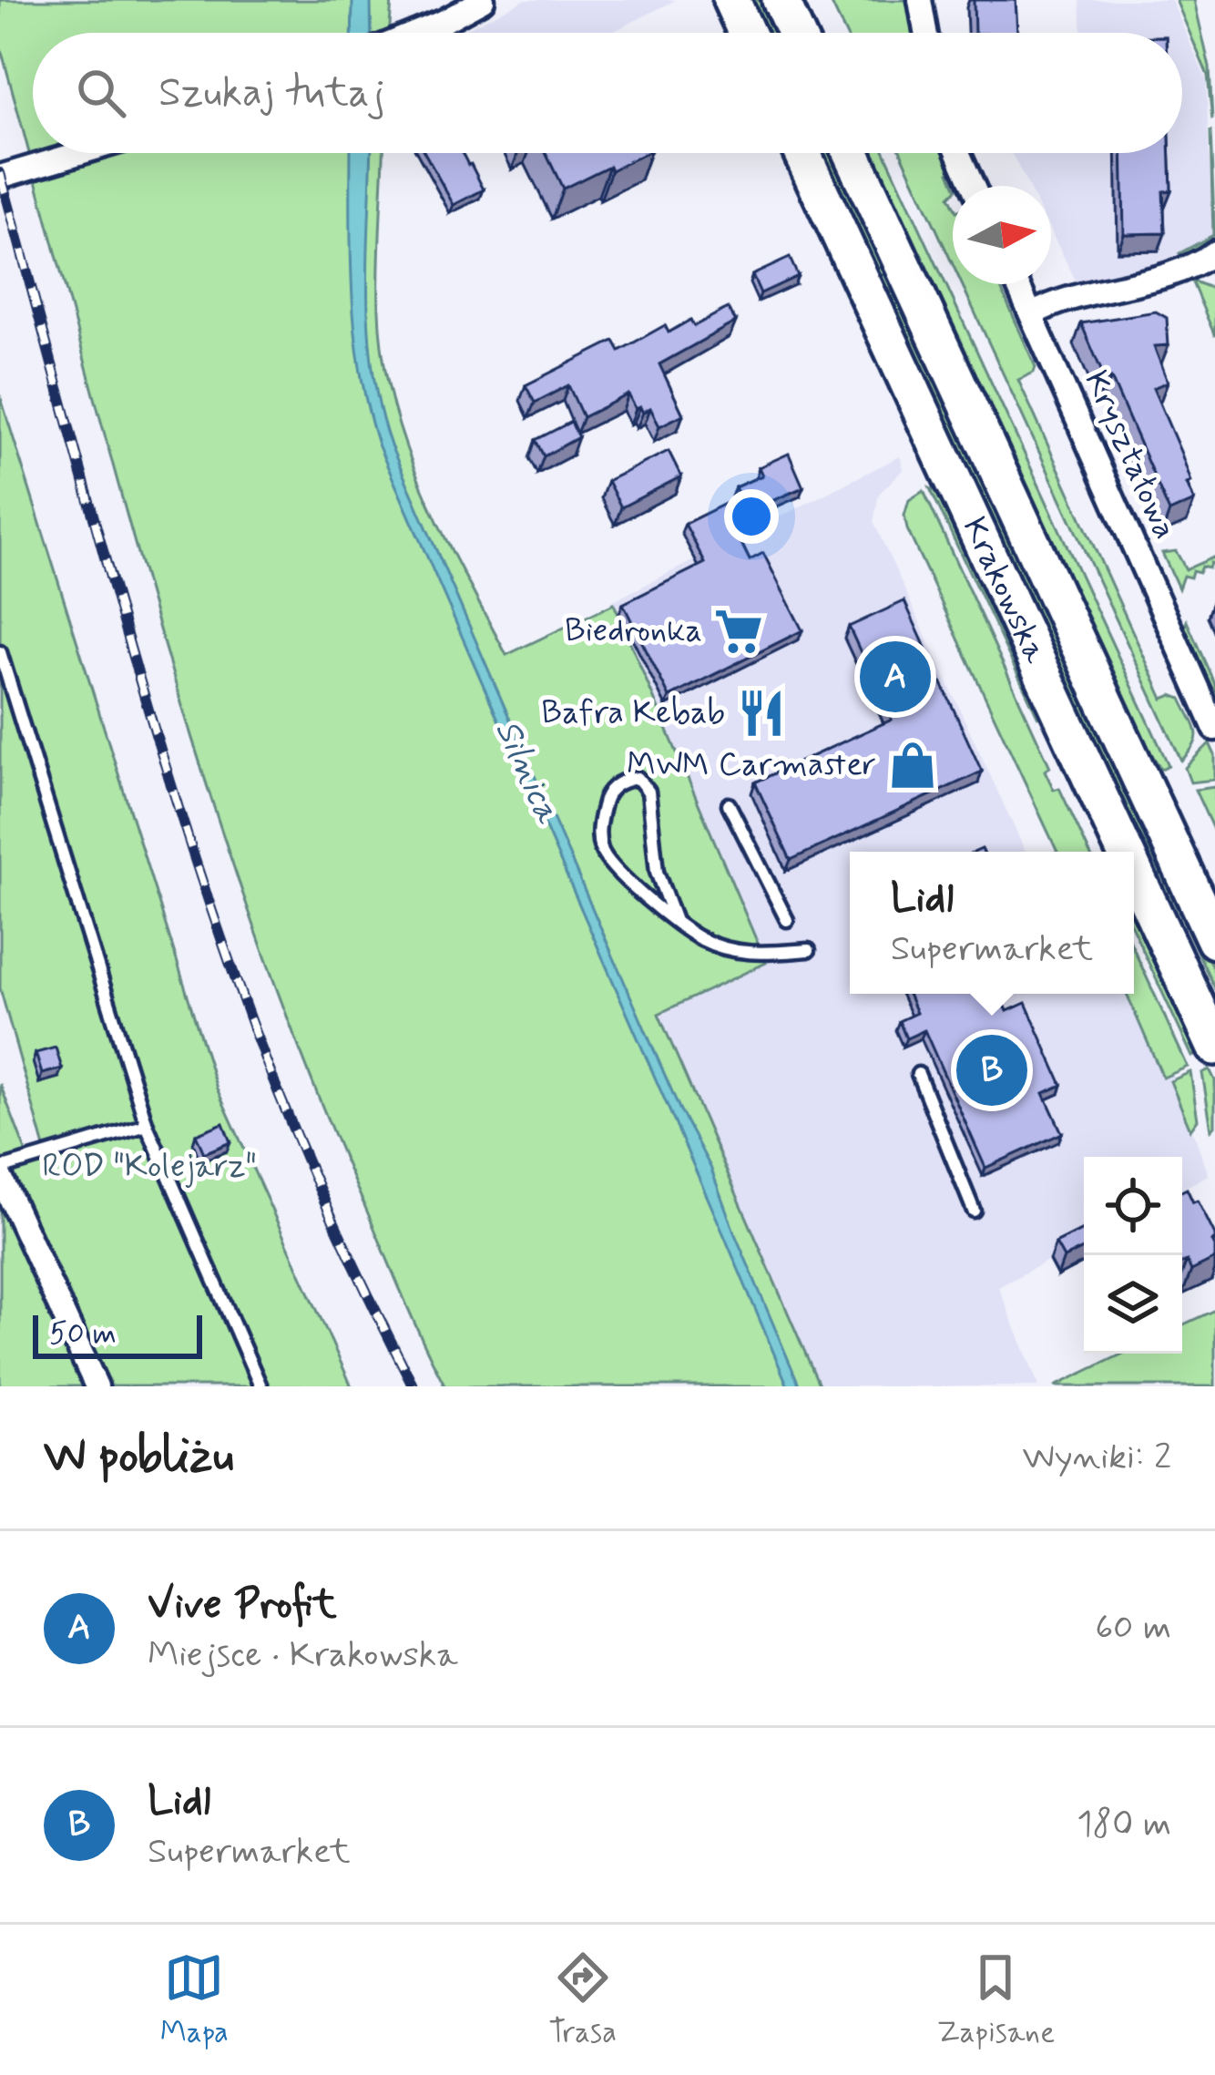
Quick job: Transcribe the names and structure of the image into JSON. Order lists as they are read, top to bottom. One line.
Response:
{"streets":{"main road":["Krakowska"],"street":["Kryształowa"]},"water":["Silnica"],"parks":["ROD \"Kolejarz\""],"places":{"supermarket":["Biedronka"],"restaurant":["Bafra Kebab"],"shop":["MWM Carmaster"]},"scale_bar":"50 m","north":"right","page":{"search":"Szukaj tutaj","pins":["A","B"],"popup":["Lidl","Supermarket"],"scale":"50 m","heading":["W pobliżu","Wyniki: 2"],"list":[{"mark":"A","name":"Vive Profit","note":"Miejsce · Krakowska","value":"60 m"},{"mark":"B","name":"Lidl","note":"Supermarket","value":"180 m"}],"nav":["Mapa","Trasa","Zapisane"]}}
